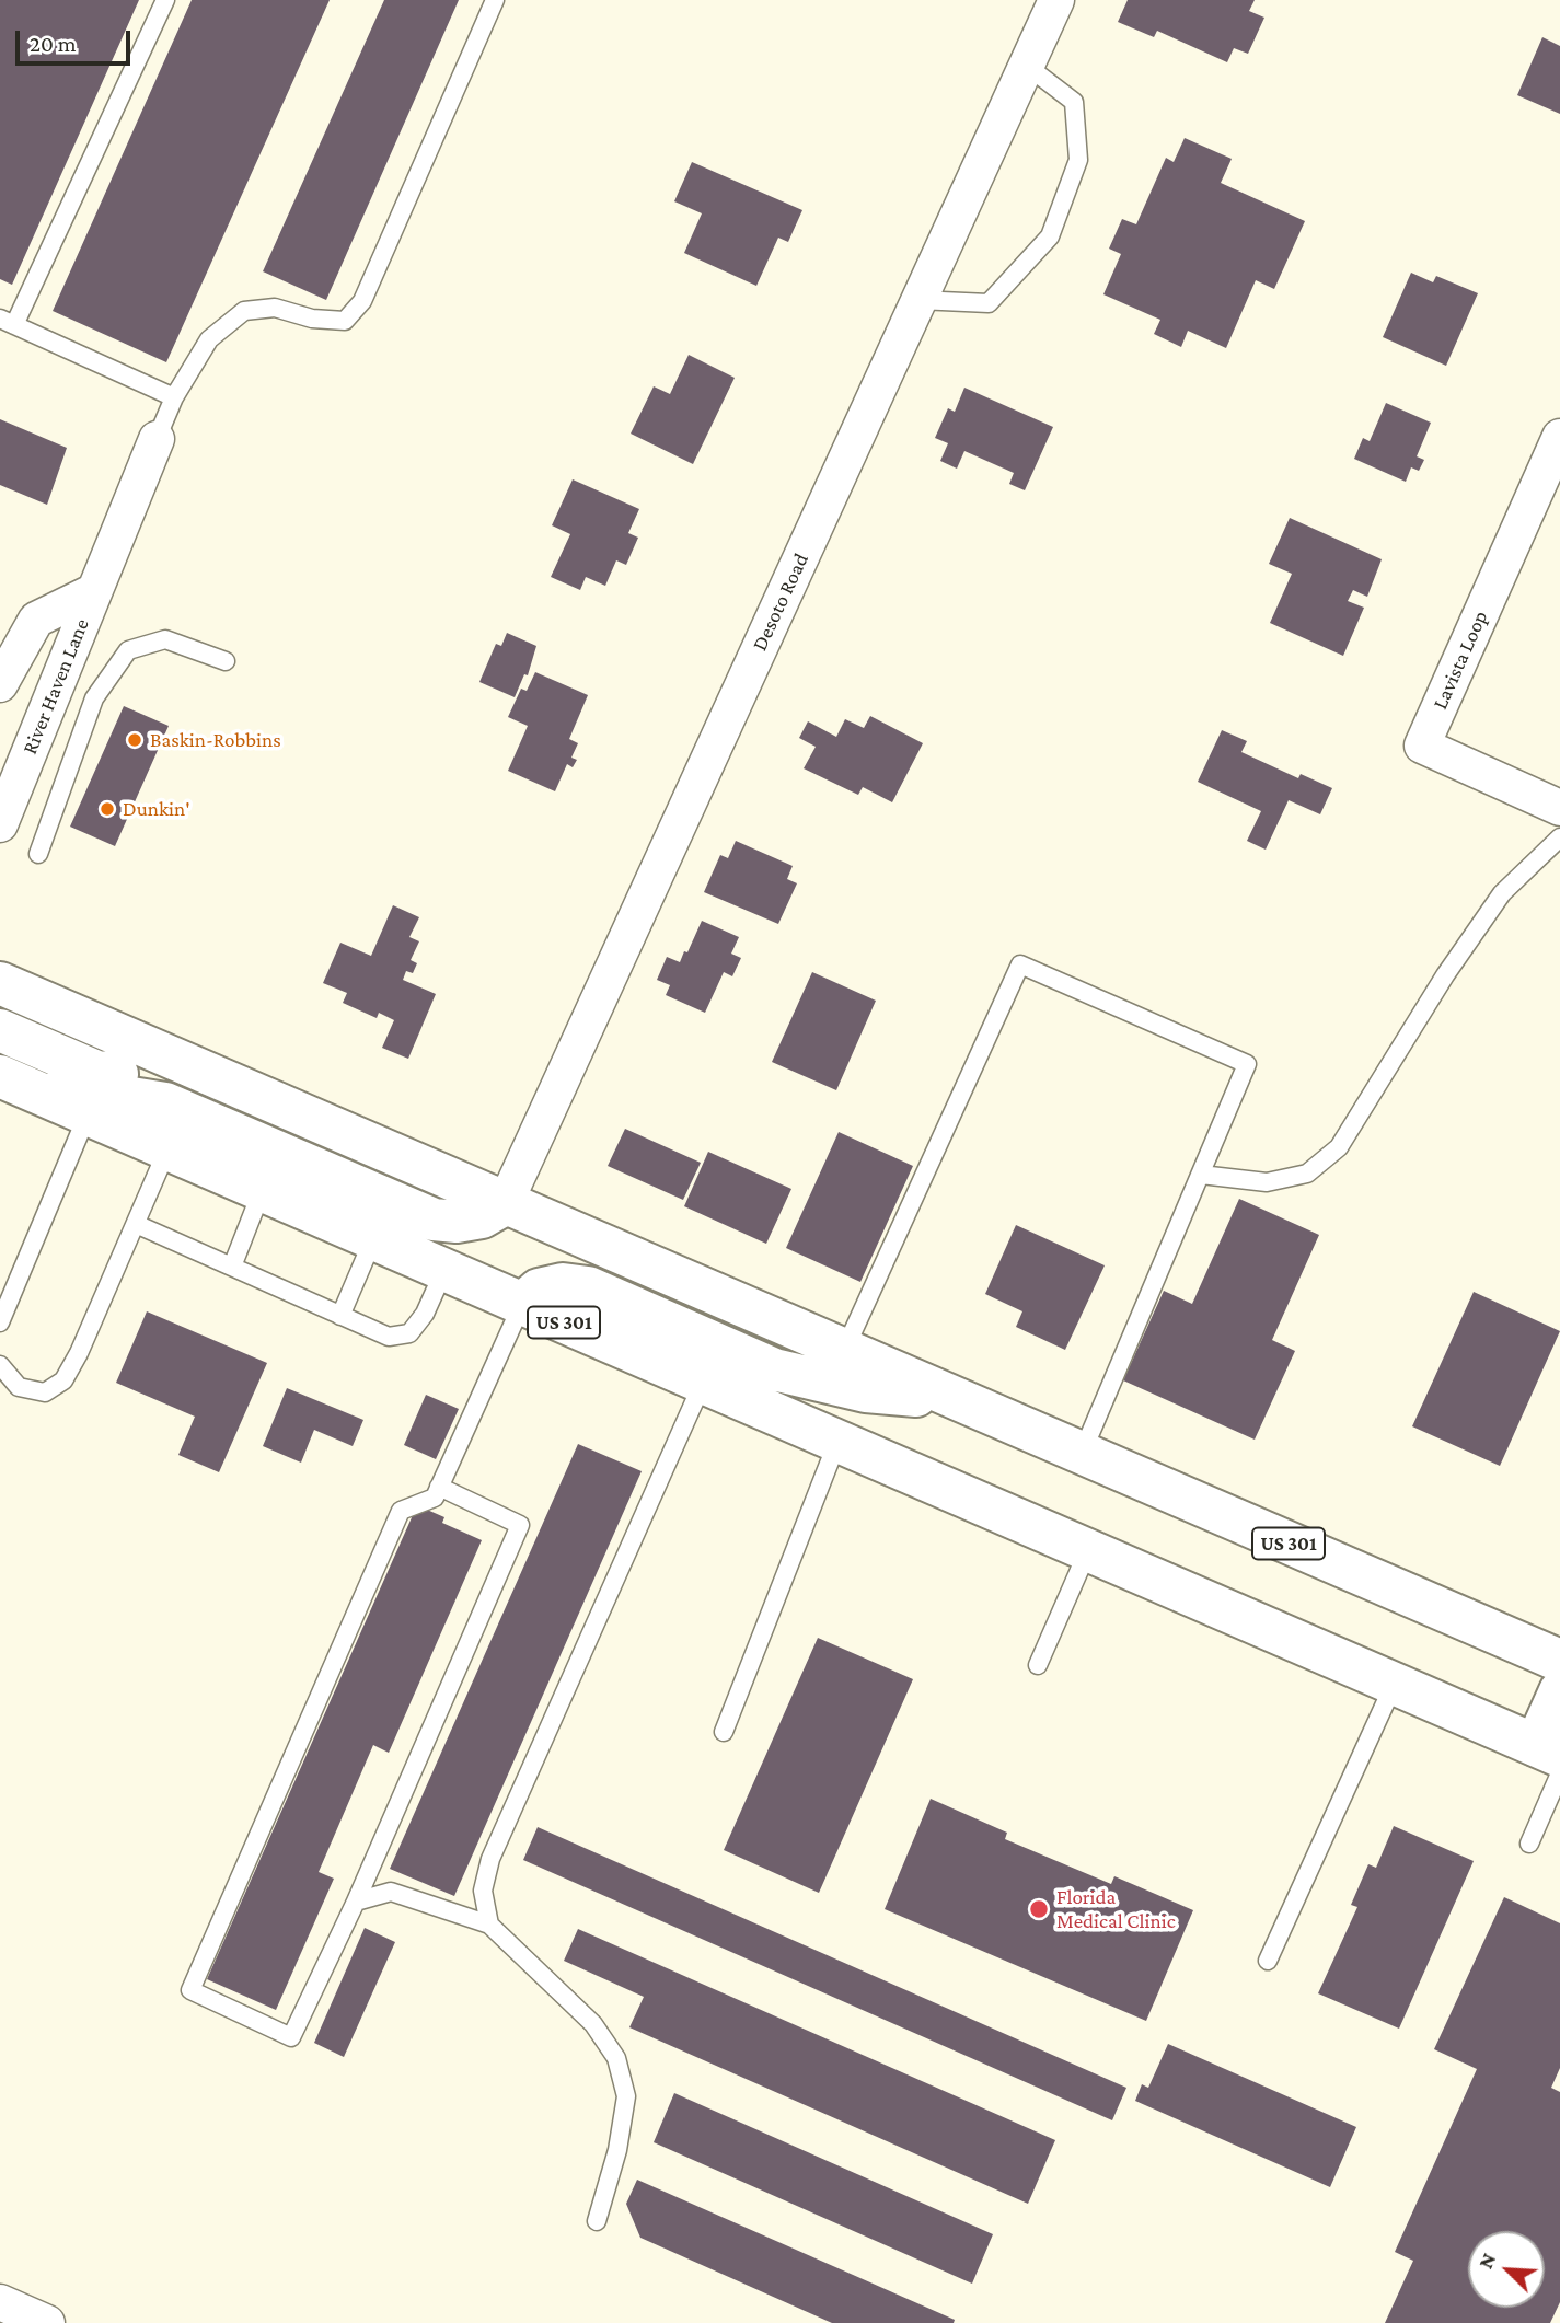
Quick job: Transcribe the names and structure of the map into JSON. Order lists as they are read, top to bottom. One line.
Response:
{"streets":{"main road":["US 301"],"street":["Desoto Road","Lavista Loop","River Haven Lane"]},"crossings":[["Desoto Road","US 301"]],"places":["Baskin-Robbins","Dunkin'","Florida Medical Clinic"],"scale_bar":"20 m","north":"top left"}
